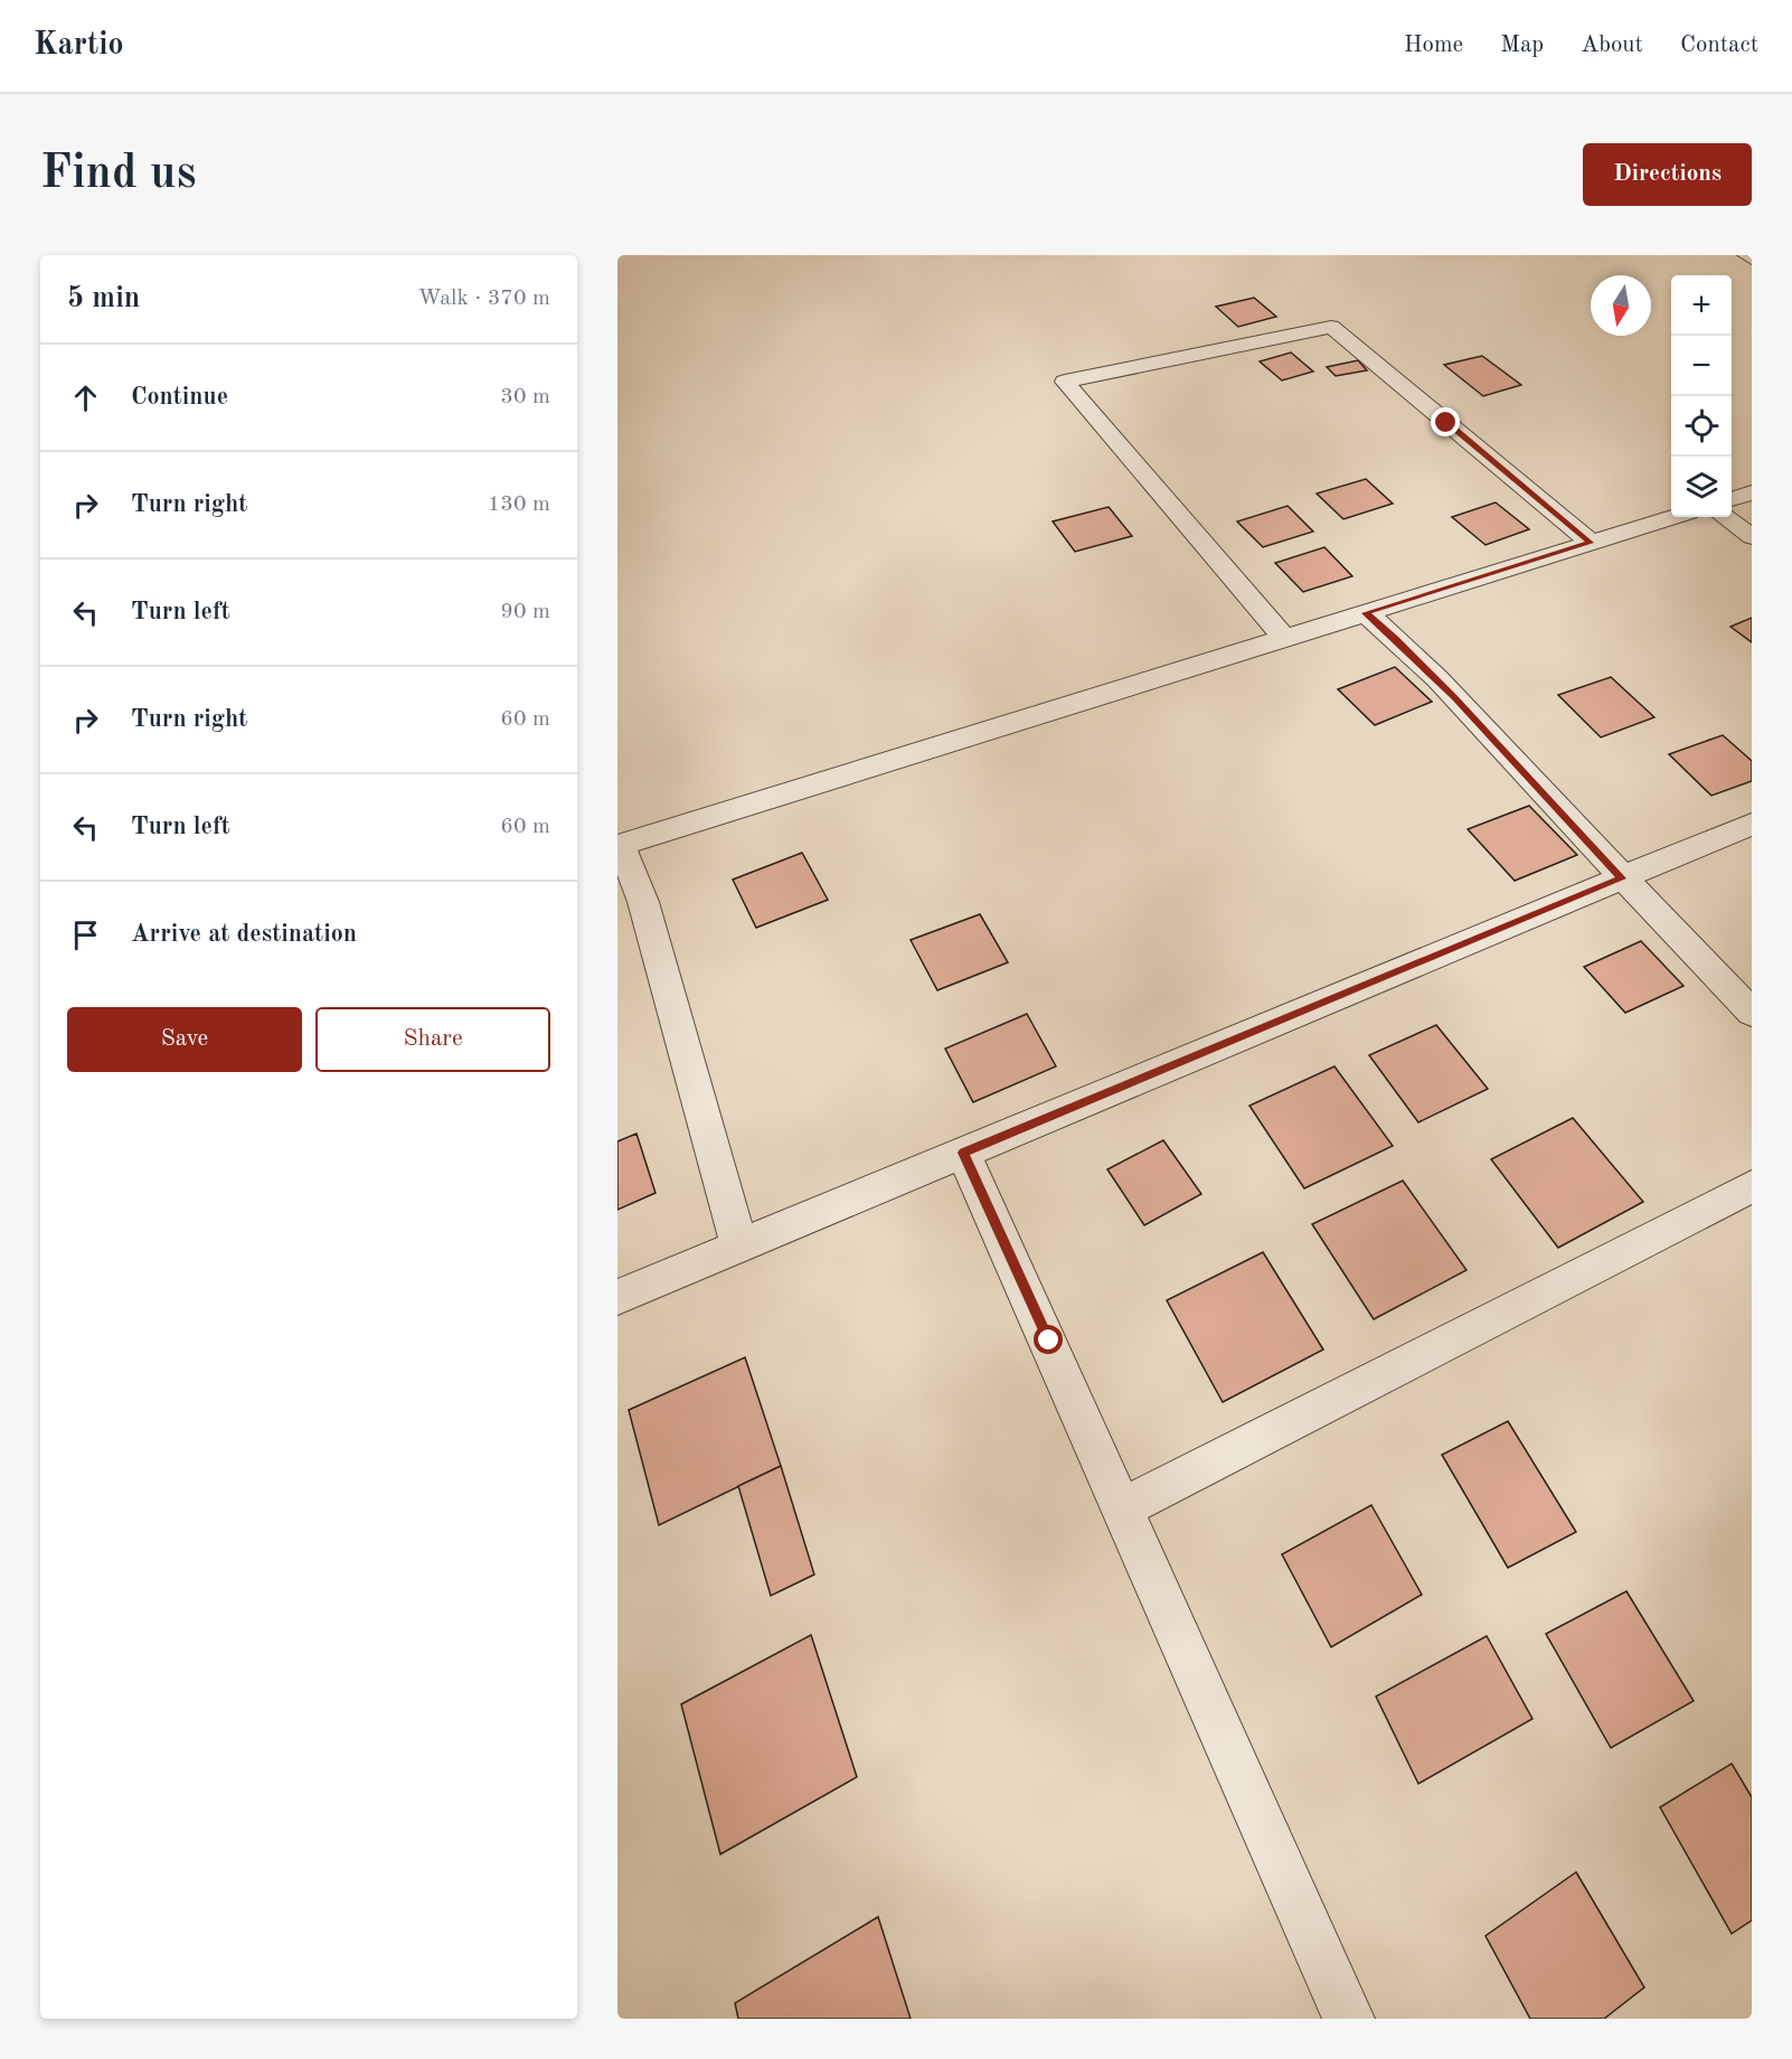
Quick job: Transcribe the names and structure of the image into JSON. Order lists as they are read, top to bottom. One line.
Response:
{"north":"bottom","page":{"header":"Kartio","nav":["Home","Map","About","Contact"],"buttons":["Directions",["Save","Share"]],"title":"Find us","heading":["5 min","Walk · 370 m"],"map_buttons":["+","−"],"list":[["Continue","30 m"],["Turn right","130 m"],["Turn left","90 m"],["Turn right","60 m"],["Turn left","60 m"],"Arrive at destination"]}}
